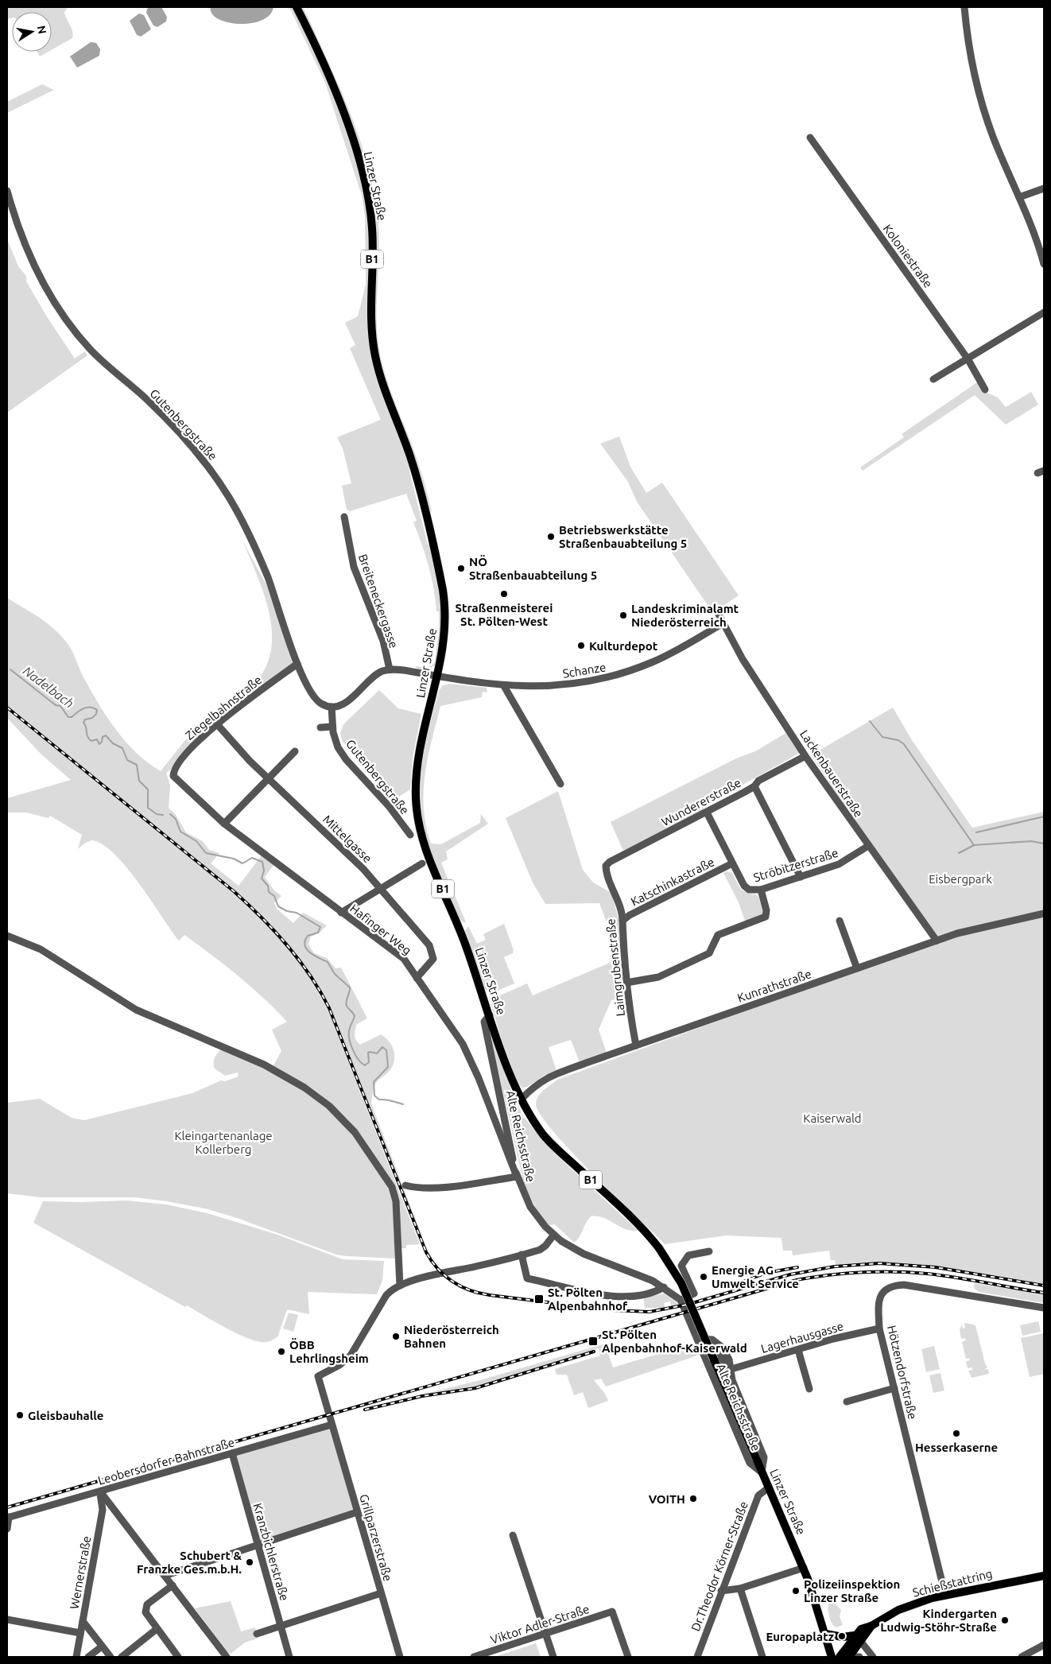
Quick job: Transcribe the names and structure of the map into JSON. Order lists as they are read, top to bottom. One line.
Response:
{"streets":{"main road":["Linzer Straße","B1","Schießstattring"],"street":["Koloniestraße","Gutenbergstraße","Breiteneckergasse","Schanze","Ziegelbahnstraße","Lackenbauerstraße","Wundererstraße","Mittelgasse","Ströbitzerstraße","Katschinkastraße","Hafinger Weg","Laimgrubenstraße","Kunrathstraße","Alte Reichsstraße","Lagerhausgasse","Hötzendorfstraße","Leobersdorfer Bahnstraße","Grillparzerstraße","Kranzbichlerstraße","Dr.Theodor Körner-Straße","Wernerstraße","Viktor Adler-Straße"]},"crossings":[["Linzer Straße","Schanze"],["Linzer Straße","Kunrathstraße"],["Linzer Straße","Alte Reichsstraße"],["Linzer Straße","Dr.Theodor Körner-Straße"],["Gutenbergstraße","Ziegelbahnstraße"],["Schanze","Lackenbauerstraße"],["Ziegelbahnstraße","Mittelgasse"],["Ziegelbahnstraße","Hafinger Weg"],["Lackenbauerstraße","Wundererstraße"],["Lackenbauerstraße","Ströbitzerstraße"],["Lackenbauerstraße","Kunrathstraße"],["Wundererstraße","Laimgrubenstraße"],["Mittelgasse","Hafinger Weg"],["Ströbitzerstraße","Katschinkastraße"],["Katschinkastraße","Laimgrubenstraße"],["Hafinger Weg","Alte Reichsstraße"],["Laimgrubenstraße","Kunrathstraße"],["Alte Reichsstraße","Lagerhausgasse"],["Lagerhausgasse","Hötzendorfstraße"],["Hötzendorfstraße","Schießstattring"],["Leobersdorfer Bahnstraße","Grillparzerstraße"],["Leobersdorfer Bahnstraße","Kranzbichlerstraße"],["Leobersdorfer Bahnstraße","Wernerstraße"]],"water":["Nadelbach"],"parks":["Eisbergpark","Kaiserwald","Kleingartenanlage Kollerberg"],"places":{"other":["Betriebswerkstätte Straßenbauabteilung 5","NÖ Straßenbauabteilung 5","Straßenmeisterei St. Pölten-West","Landeskriminalamt Niederösterreich","Kulturdepot","Energie AG Umwelt Service","Niederösterreich Bahnen","ÖBB Lehrlingsheim","Gleisbauhalle","Hesserkaserne","VOITH","Schubert & Franzke Ges.m.b.H.","Polizeiinspektion Linzer Straße","Kindergarten Ludwig-Stöhr-Straße","Europaplatz"],"transit":["St. Pölten Alpenbahnhof","St. Pölten Alpenbahnhof-Kaiserwald"]},"north":"right"}
